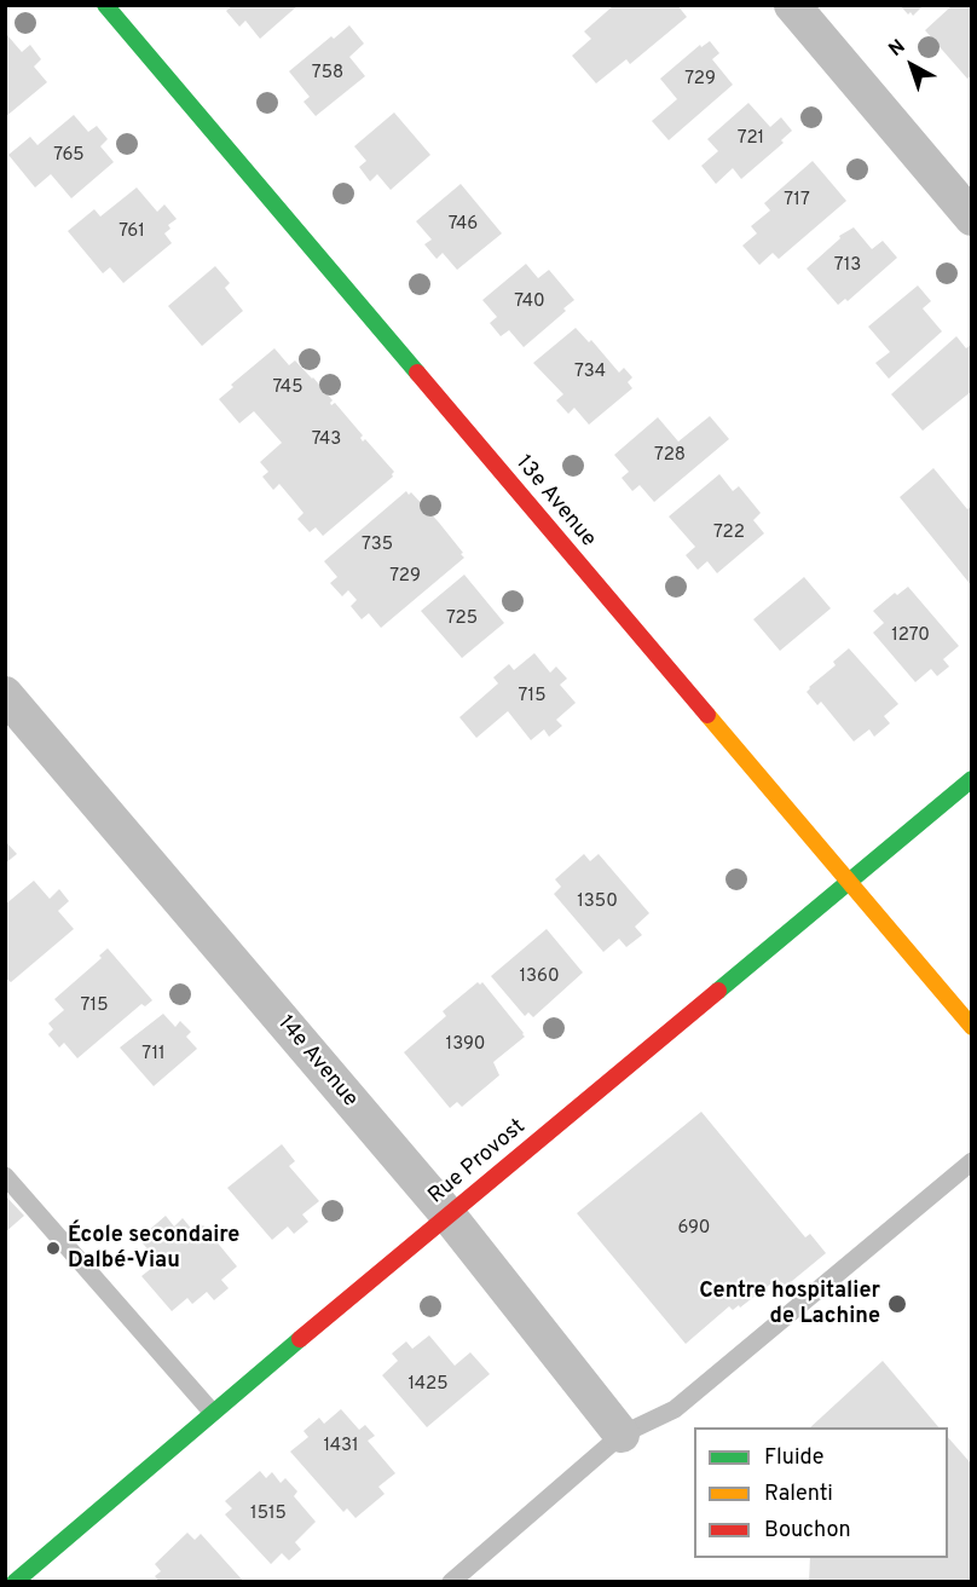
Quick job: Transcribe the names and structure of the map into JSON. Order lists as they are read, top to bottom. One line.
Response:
{"streets":{"street":["13e Avenue","14e Avenue","Rue Provost"]},"crossings":[["13e Avenue","Rue Provost"],["14e Avenue","Rue Provost"]],"places":["École secondaire Dalbé-Viau","Centre hospitalier de Lachine"],"house_numbers":["758","729","721","765","717","746","761","713","740","734","745","743","728","722","735","729","725","1270","715","1350","1360","715","1390","711","690","1425","1431","1515"],"legend":["Fluide","Ralenti","Bouchon"],"north":"top left"}
